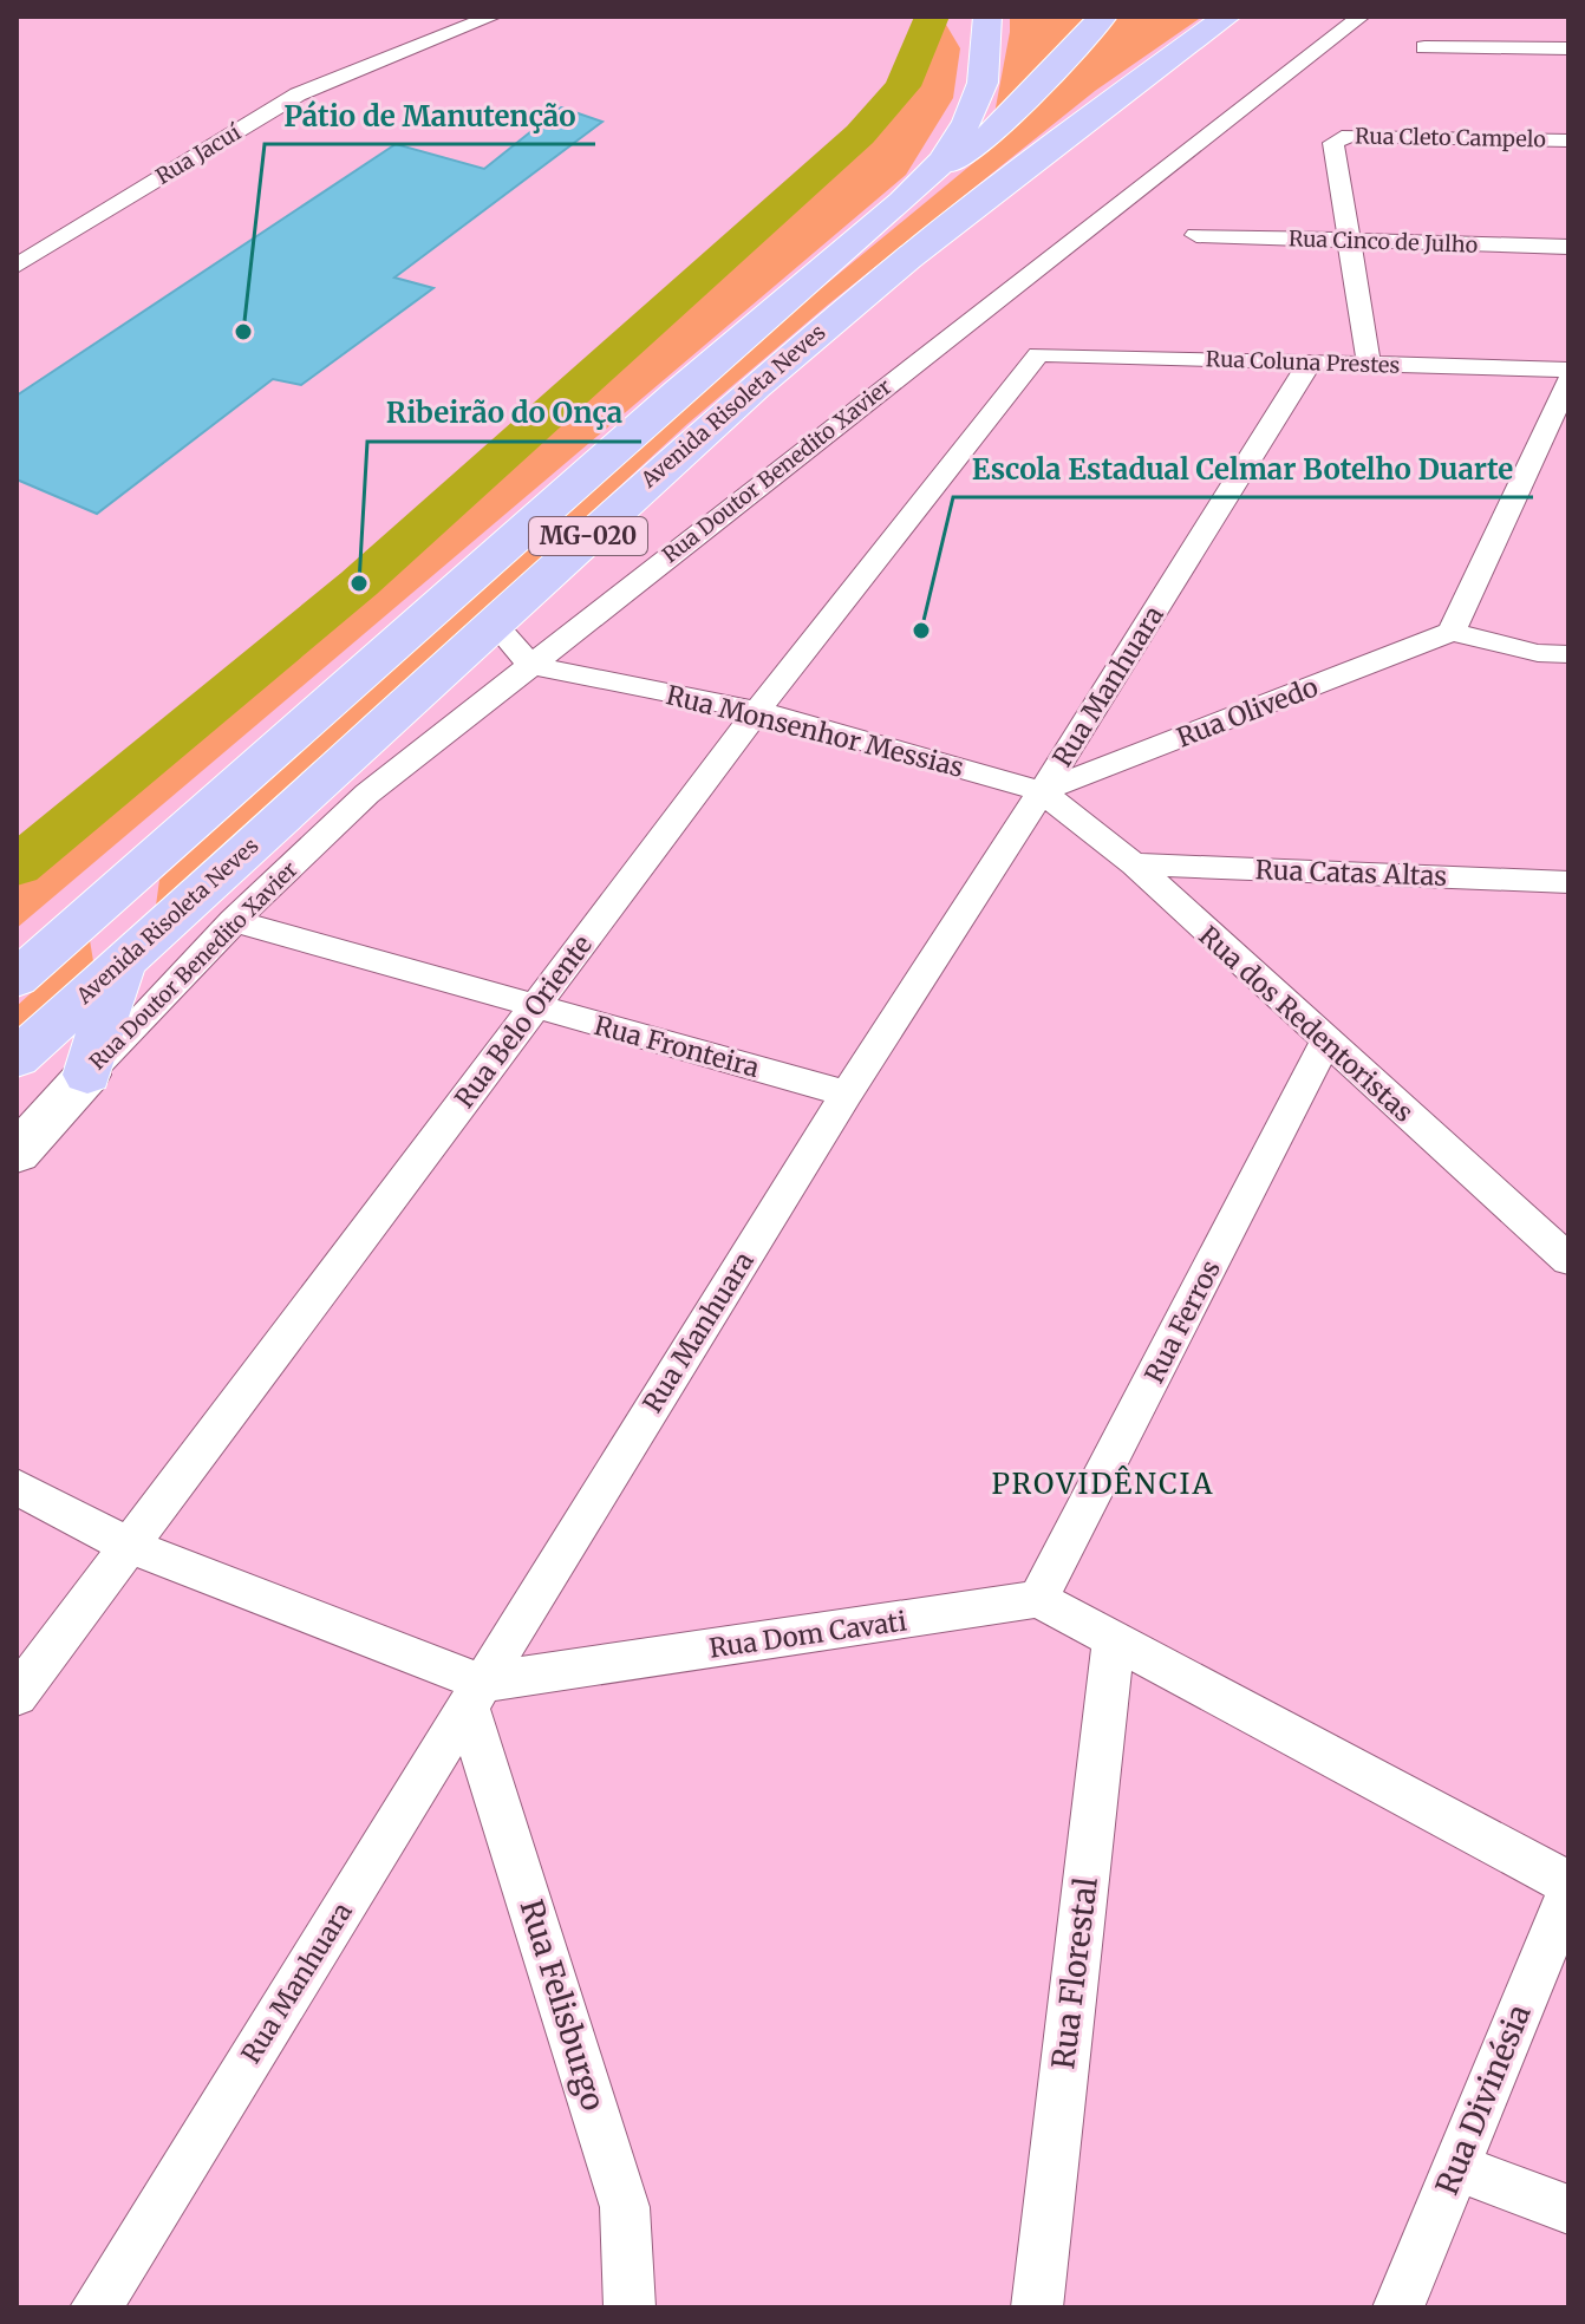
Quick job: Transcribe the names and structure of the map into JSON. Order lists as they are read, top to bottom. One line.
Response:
{"streets":{"highway":["Avenida Risoleta Neves","MG-020"],"street":["Rua Cleto Campelo","Rua Jacuí","Rua Cinco de Julho","Rua Coluna Prestes","Rua Doutor Benedito Xavier","Rua Manhuara","Rua Olivedo","Rua Monsenhor Messias","Rua Catas Altas","Rua Belo Oriente","Rua dos Redentoristas","Rua Fronteira","Rua Ferros","Rua Dom Cavati","Rua Florestal","Rua Felisburgo","Rua Divinésia"]},"crossings":[["Rua Cleto Campelo","Rua Cinco de Julho"],["Rua Coluna Prestes","Rua Manhuara"],["Rua Coluna Prestes","Rua Belo Oriente"],["Rua Doutor Benedito Xavier","Rua Monsenhor Messias"],["Rua Doutor Benedito Xavier","Rua Fronteira"],["Rua Manhuara","Rua Olivedo"],["Rua Manhuara","Rua Monsenhor Messias"],["Rua Manhuara","Rua dos Redentoristas"],["Rua Manhuara","Rua Fronteira"],["Rua Manhuara","Rua Dom Cavati"],["Rua Manhuara","Rua Felisburgo"],["Rua Olivedo","Rua Monsenhor Messias"],["Rua Olivedo","Rua dos Redentoristas"],["Rua Monsenhor Messias","Rua Belo Oriente"],["Rua Monsenhor Messias","Rua dos Redentoristas"],["Rua Catas Altas","Rua dos Redentoristas"],["Rua Belo Oriente","Rua Fronteira"],["Rua Belo Oriente","Rua Dom Cavati"],["Rua dos Redentoristas","Rua Ferros"],["Rua Ferros","Rua Dom Cavati"],["Rua Dom Cavati","Rua Felisburgo"]],"districts":["PROVIDÊNCIA"],"places":["Pátio de Manutenção","Ribeirão do Onça","Escola Estadual Celmar Botelho Duarte"]}
